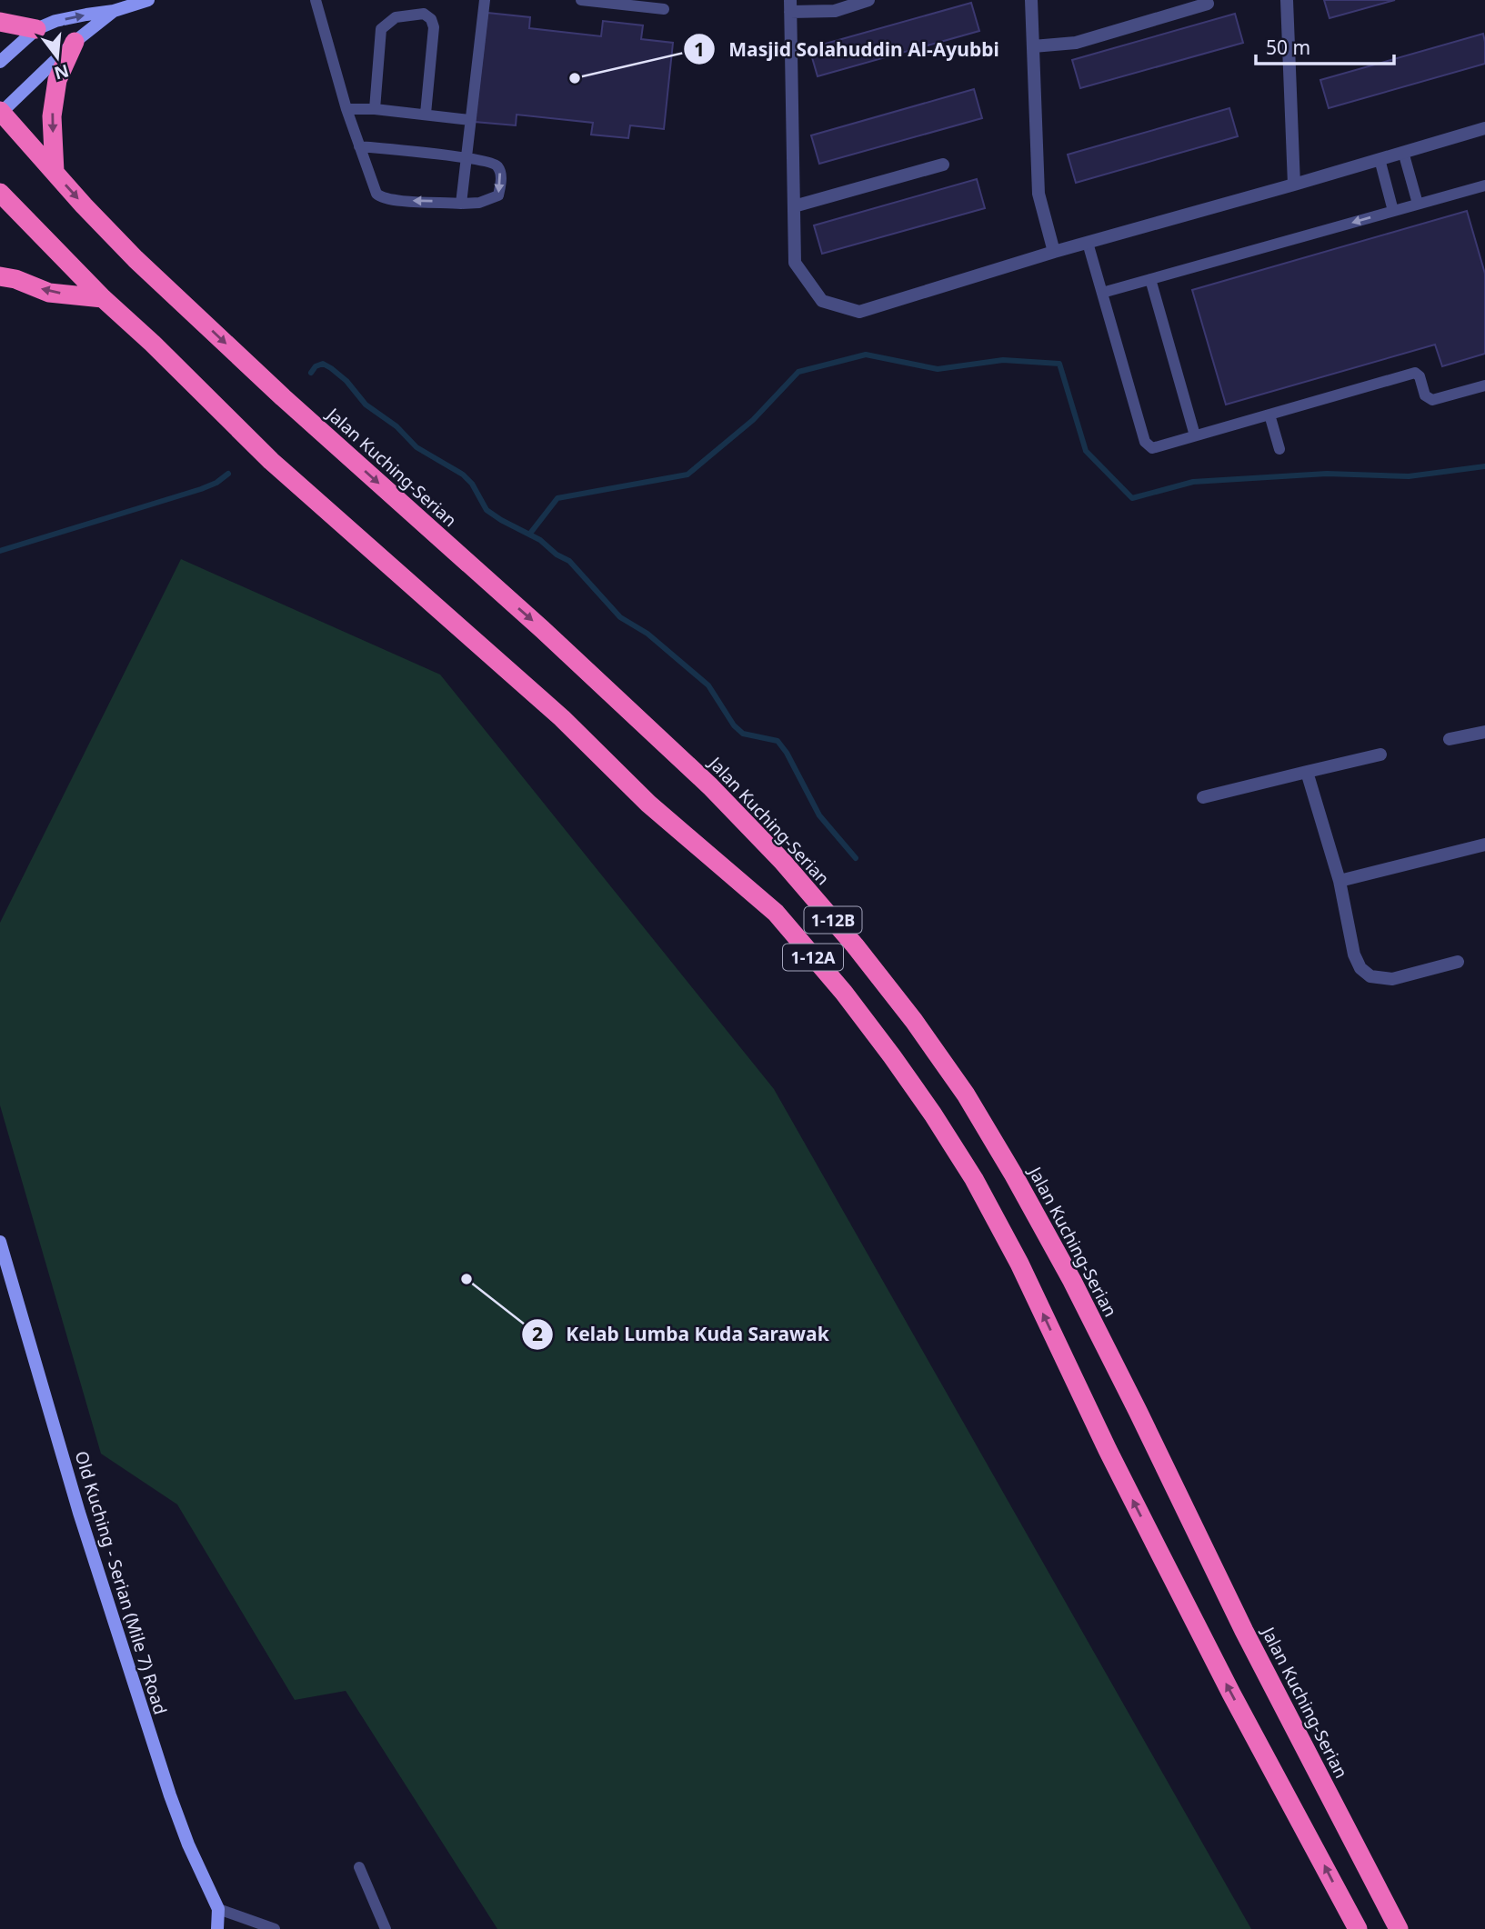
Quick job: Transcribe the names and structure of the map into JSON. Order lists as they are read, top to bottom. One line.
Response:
{"streets":{"highway":["Jalan Kuching-Serian","1-12B","1-12A"],"street":["Old Kuching - Serian (Mile 7) Road"]},"places":["Masjid Solahuddin Al-Ayubbi","Kelab Lumba Kuda Sarawak"],"scale_bar":"50 m","north":"bottom"}
